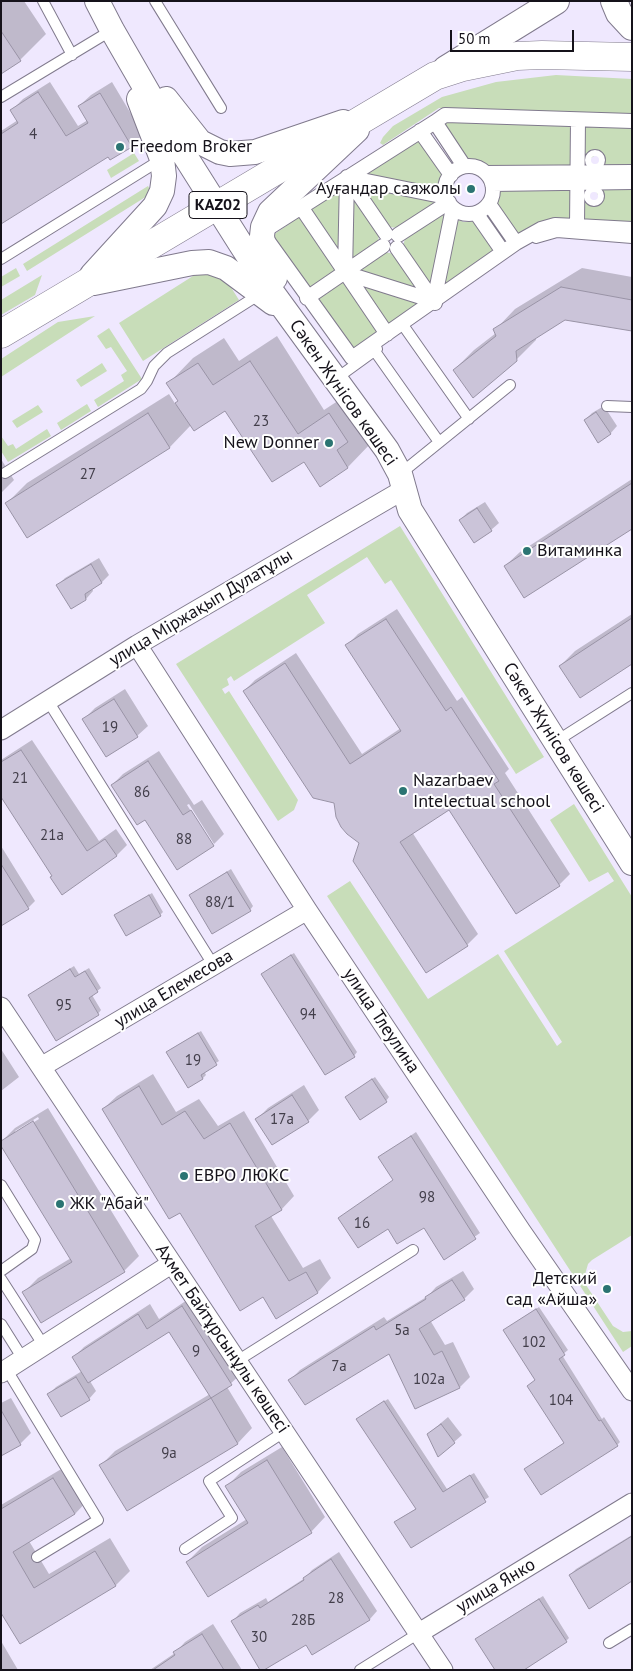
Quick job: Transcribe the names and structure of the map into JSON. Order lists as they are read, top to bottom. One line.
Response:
{"streets":{"highway":["KАZ02"],"street":["Сәкен Жүнісов көшесі","улица Міржақып Дулатұлы","улица Елемесова","улица Тлеулина","Ахмет Байтұрсынұлы көшесі","улица Янко"]},"crossings":[["Сәкен Жүнісов көшесі","улица Міржақып Дулатұлы"],["улица Міржақып Дулатұлы","улица Тлеулина"],["улица Елемесова","улица Тлеулина"],["улица Елемесова","Ахмет Байтұрсынұлы көшесі"],["Ахмет Байтұрсынұлы көшесі","улица Янко"]],"places":["Freedom Broker","Ауғандар саяжолы","New Donner","Витаминка","Nazarbaev Intelectual school","ЕВРО ЛЮКС","ЖК \"Абай\"","Детский сад «Айша»"],"house_numbers":["4","23","27","19","21","86","21а","88","88/1","95","94","19","17а","98","16","5а","102","9","7а","102а","104","9а","28","28Б","30"],"scale_bar":"50 m"}
